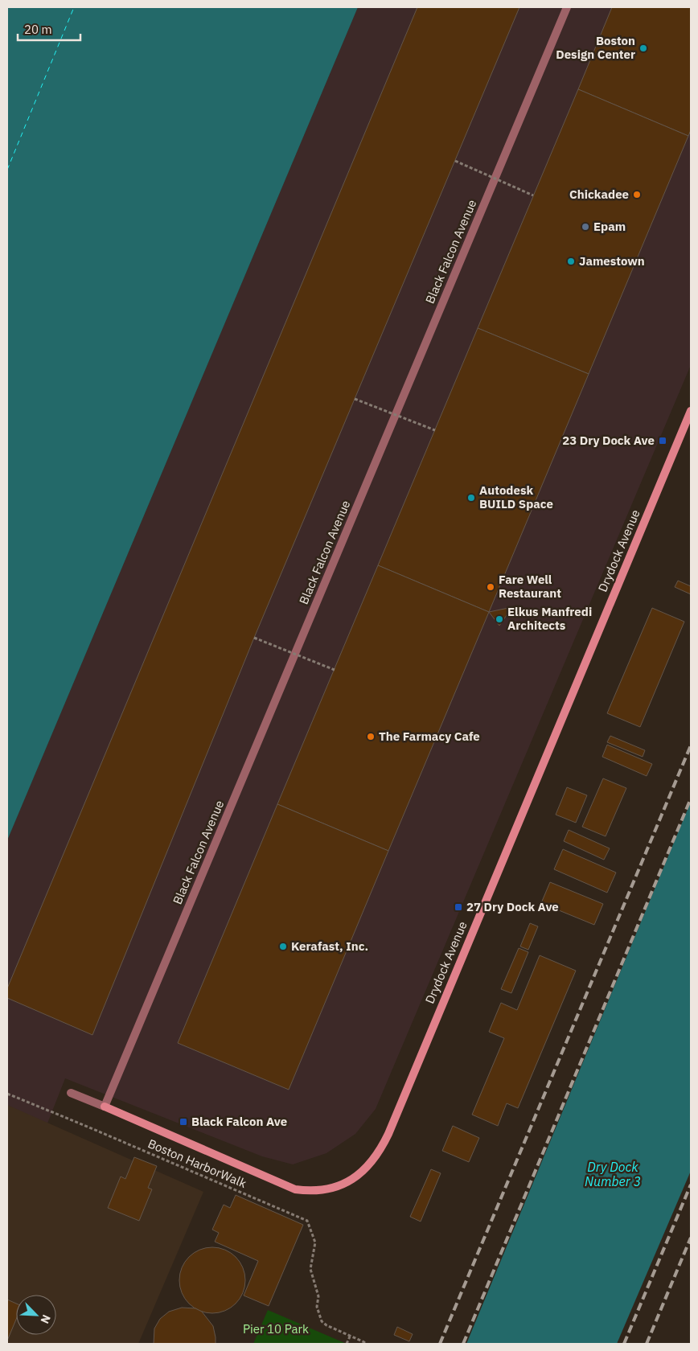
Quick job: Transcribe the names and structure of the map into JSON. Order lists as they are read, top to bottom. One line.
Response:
{"streets":{"street":["Black Falcon Avenue","Drydock Avenue"],"path":["Boston HarborWalk"]},"crossings":[["Black Falcon Avenue","Drydock Avenue"]],"water":["Dry Dock Number 3"],"parks":["Pier 10 Park"],"places":{"other":["Boston Design Center","Chickadee","Epam","Jamestown","Autodesk BUILD Space","Fare Well Restaurant","Elkus Manfredi Architects","The Farmacy Cafe","Kerafast, Inc."],"transit":["23 Dry Dock Ave","27 Dry Dock Ave","Black Falcon Ave"]},"scale_bar":"20 m","north":"bottom right"}
